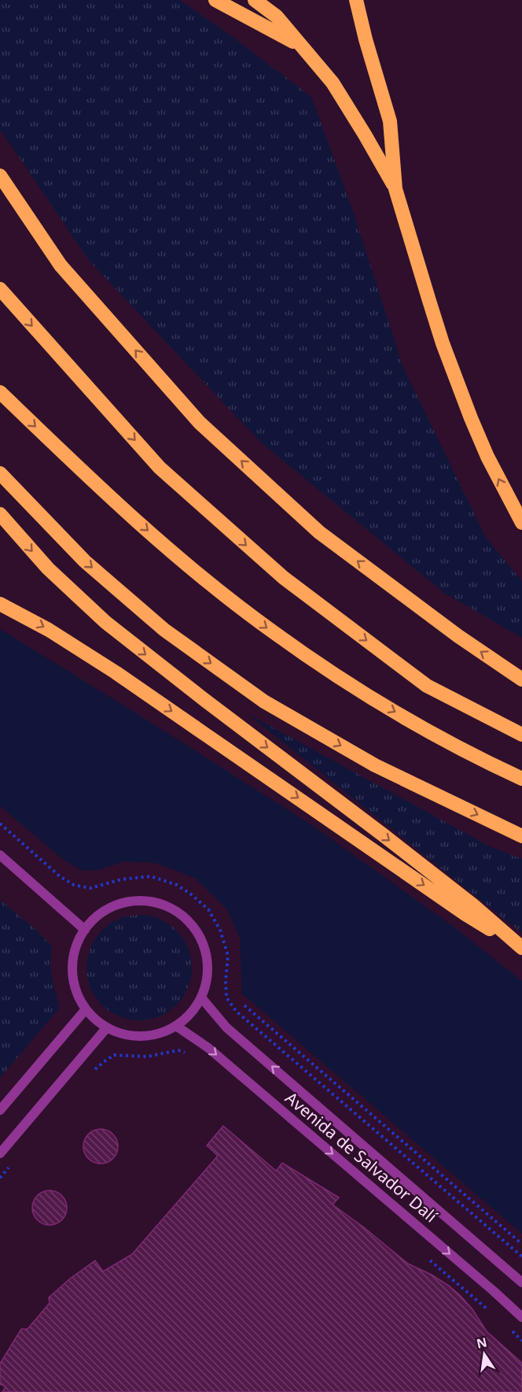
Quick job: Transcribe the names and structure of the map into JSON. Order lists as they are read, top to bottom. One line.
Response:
{"streets":{"street":["Avenida de Salvador Dalí"]},"north":"top"}
